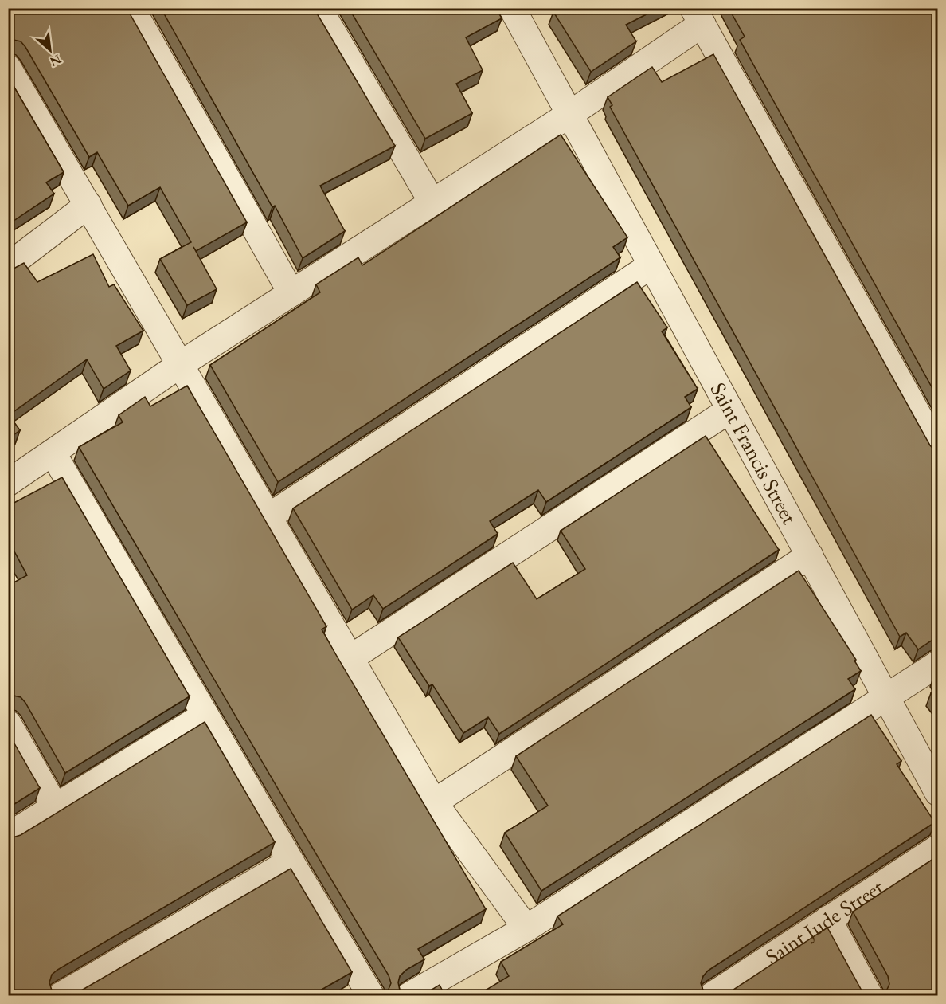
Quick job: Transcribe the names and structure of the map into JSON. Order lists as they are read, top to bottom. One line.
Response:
{"streets":{"street":["Saint Francis Street","Saint Jude Street"]},"north":"bottom right"}
